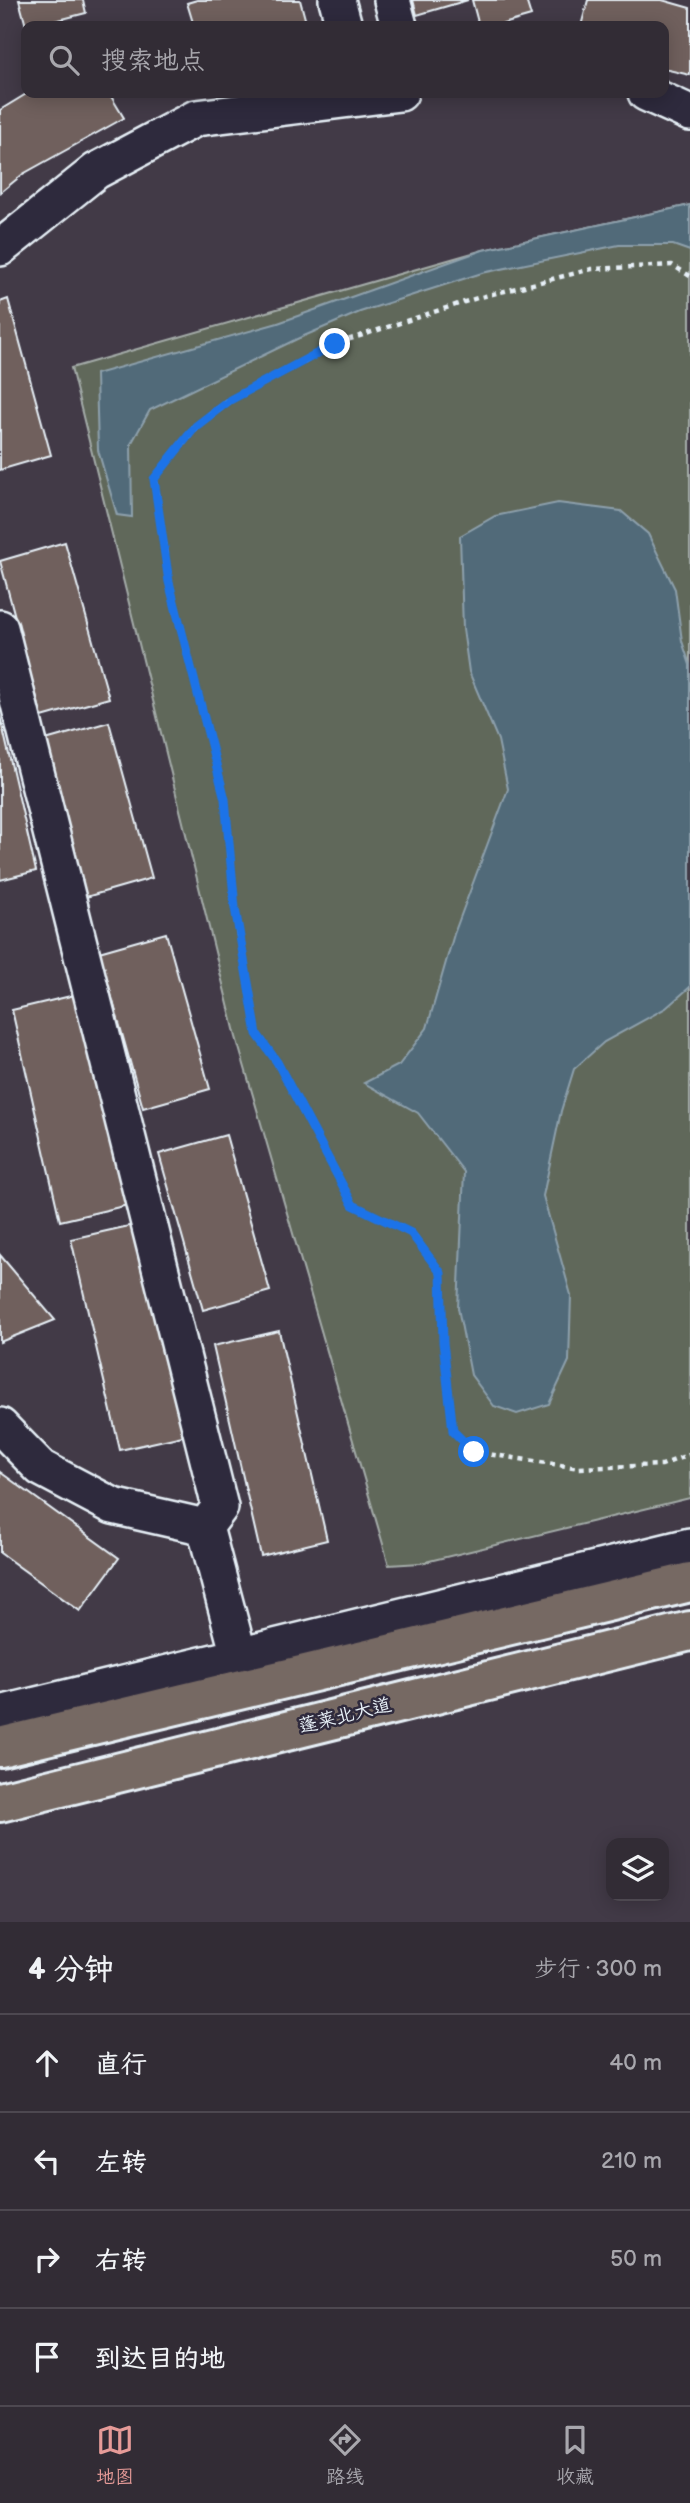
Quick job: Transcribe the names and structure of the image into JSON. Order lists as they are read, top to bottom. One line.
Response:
{"streets":{"main road":["蓬莱北大道"]},"page":{"search":"搜索地点","heading":["4 分钟","步行 · 300 m"],"list":[["直行","40 m"],["左转","210 m"],["右转","50 m"],"到达目的地"],"nav":["地图","路线","收藏"]}}
